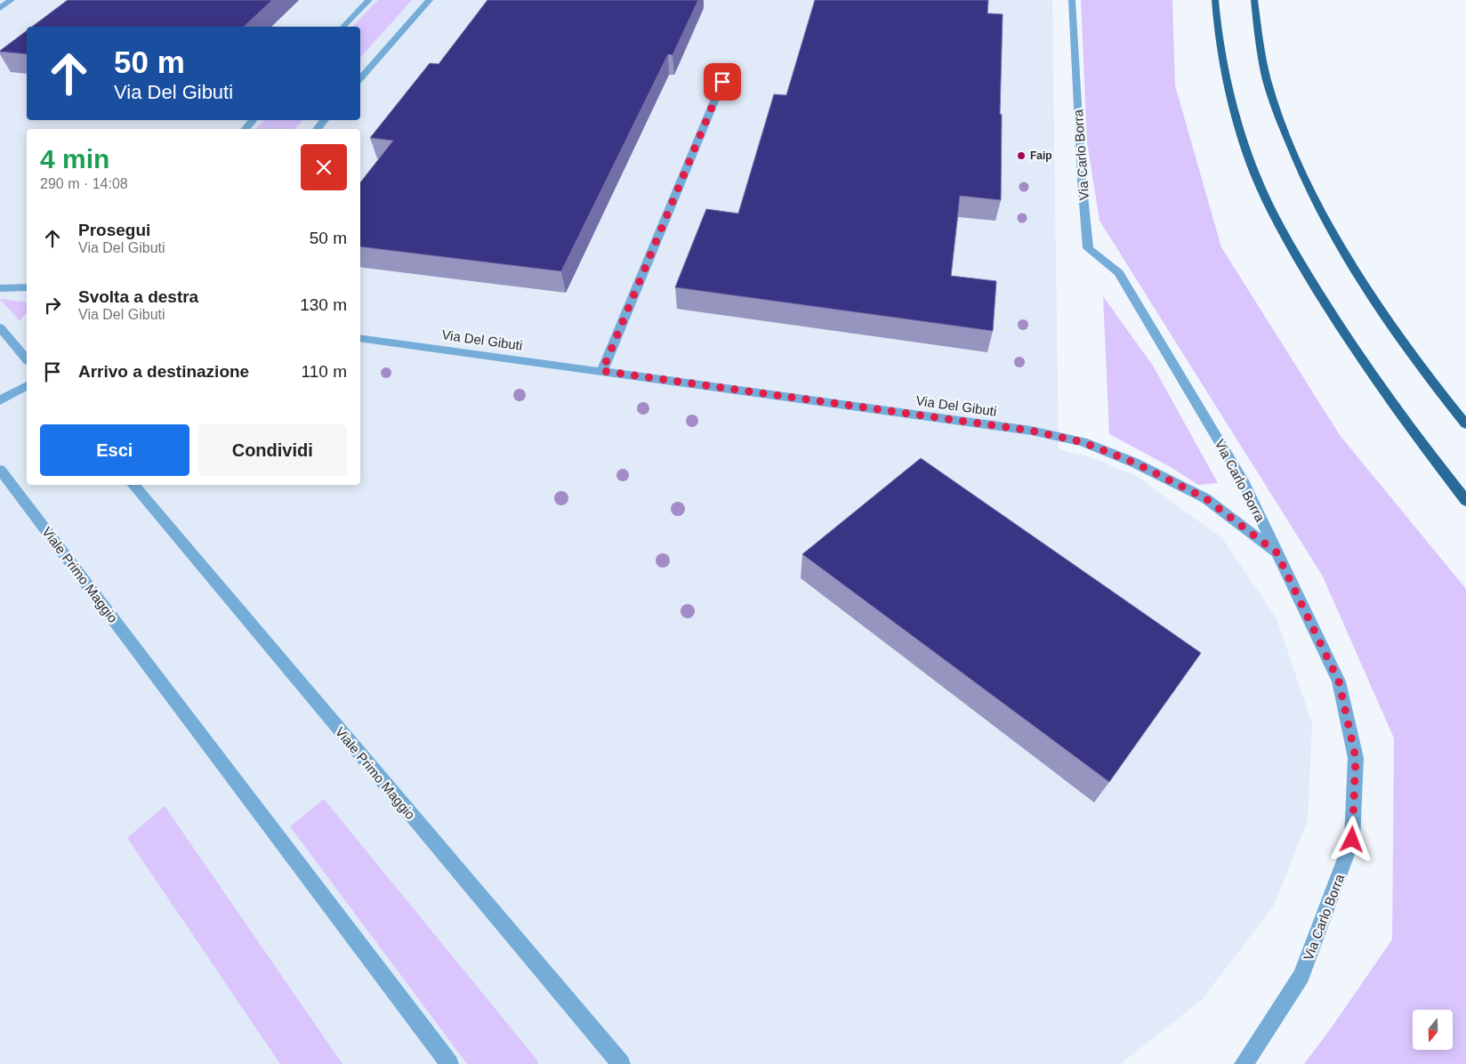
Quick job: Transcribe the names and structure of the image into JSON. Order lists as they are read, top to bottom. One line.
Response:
{"streets":{"street":["Via Carlo Borra","Via Del Gibuti","Viale Primo Maggio"]},"crossings":[["Via Carlo Borra","Via Del Gibuti"]],"places":["Faip"],"north":"bottom","page":{"turn":["50 m","Via Del Gibuti"],"heading":["4 min","290 m · 14:08"],"list":[{"name":"Prosegui","note":"Via Del Gibuti","value":"50 m"},{"name":"Svolta a destra","note":"Via Del Gibuti","value":"130 m"},{"name":"Arrivo a destinazione","value":"110 m"}],"buttons":["Esci","Condividi"]}}
